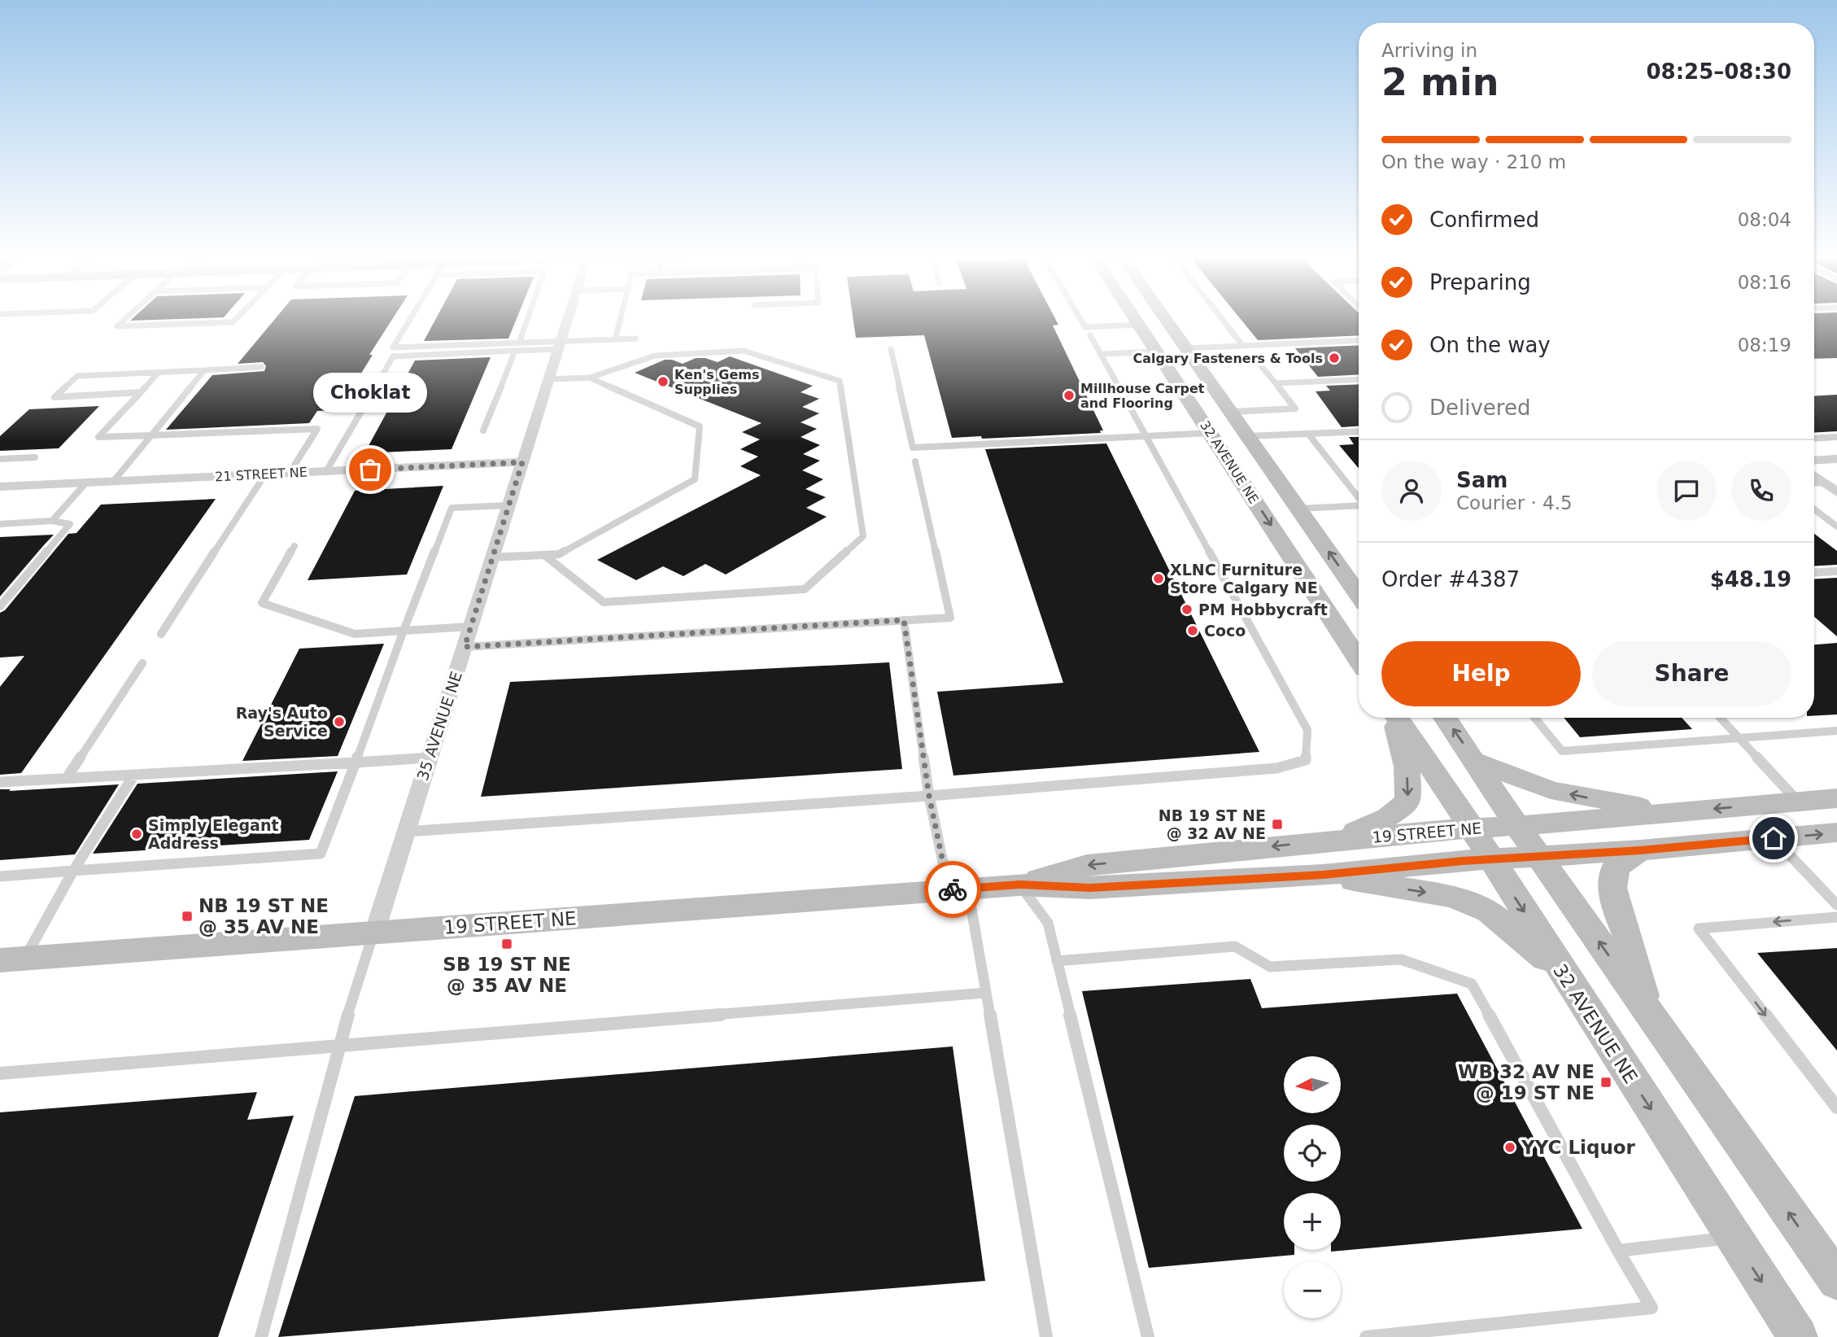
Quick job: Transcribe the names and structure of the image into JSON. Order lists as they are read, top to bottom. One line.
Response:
{"streets":{"main road":["32 AVENUE NE","19 STREET NE"],"street":["21 STREET NE","35 AVENUE NE"]},"crossings":[["32 AVENUE NE","19 STREET NE"],["21 STREET NE","35 AVENUE NE"],["35 AVENUE NE","19 STREET NE"]],"places":{"other":["Calgary Fasteners & Tools","Ken's Gems Supplies","Millhouse Carpet and Flooring","Choklat","XLNC Furniture Store Calgary NE","PM Hobbycraft","Coco","Ray's Auto Service","Simply Elegant Address","YYC Liquor"],"transit":["NB 19 ST NE @ 32 AV NE","NB 19 ST NE @ 35 AV NE","SB 19 ST NE @ 35 AV NE","WB 32 AV NE @ 19 ST NE"]},"north":"left","page":{"heading":["2 min","Arriving in","08:25–08:30"],"panel":["Sam","Courier · 4.5","Order #4387","$48.19"],"bar":"On the way · 210 m","list":[["Confirmed","08:04"],["Preparing","08:16"],["On the way","08:19"],"Delivered"],"bubble":"Choklat","buttons":["Help","Share"],"map_buttons":["+","−"]}}
